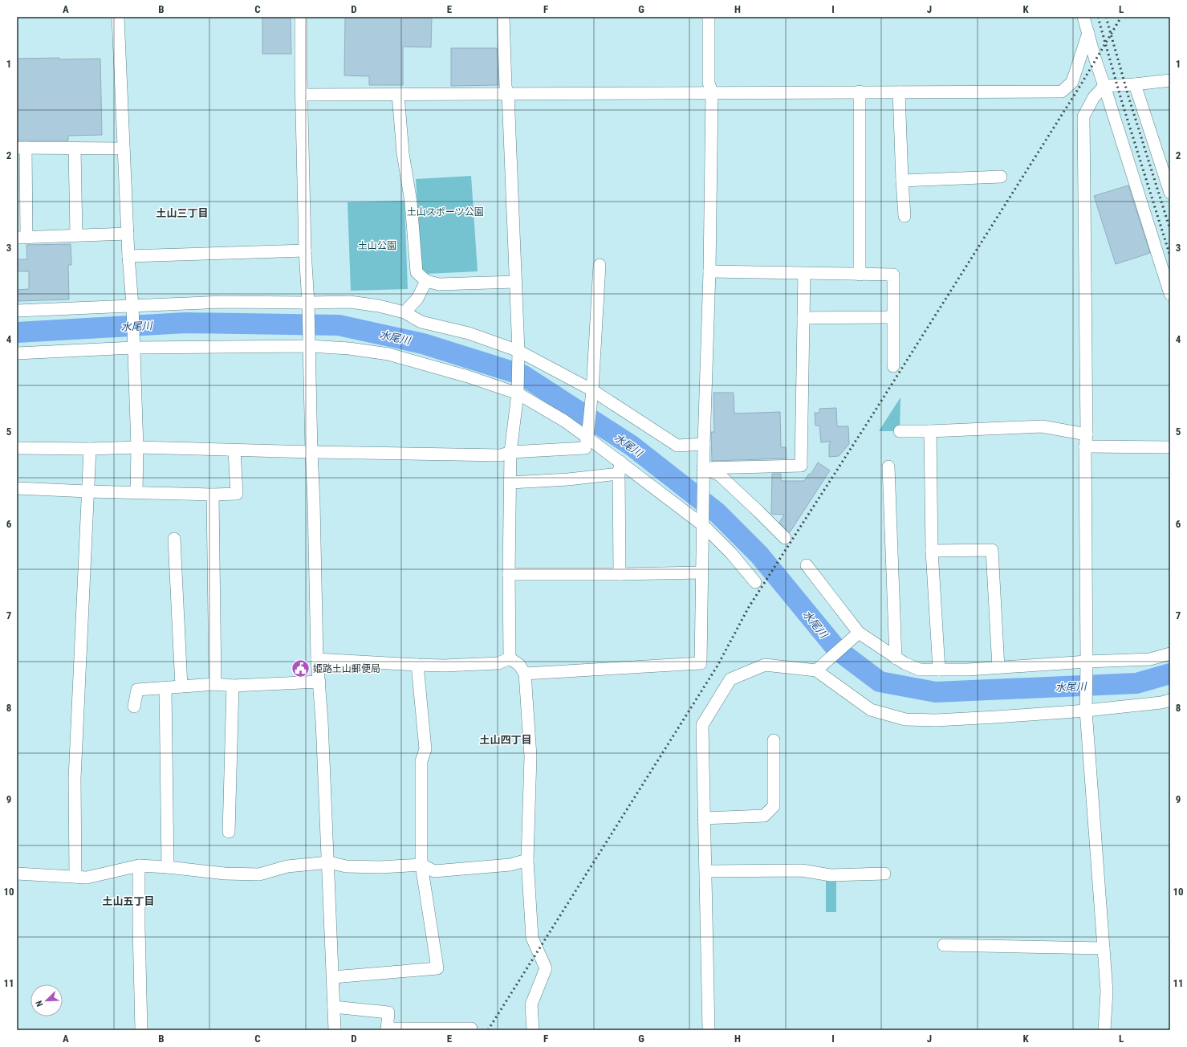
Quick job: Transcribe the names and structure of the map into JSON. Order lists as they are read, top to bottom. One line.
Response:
{"districts":["土山三丁目","土山四丁目","土山五丁目"],"water":["水尾川"],"parks":["土山スポーツ公園","土山公園"],"places":{"public building":["姫路土山郵便局"]},"north":"bottom left","grid":{"columns":["A","B","C","D","E","F","G","H","I","J","K","L"],"rows":["1","2","3","4","5","6","7","8","9","10","11"]}}
